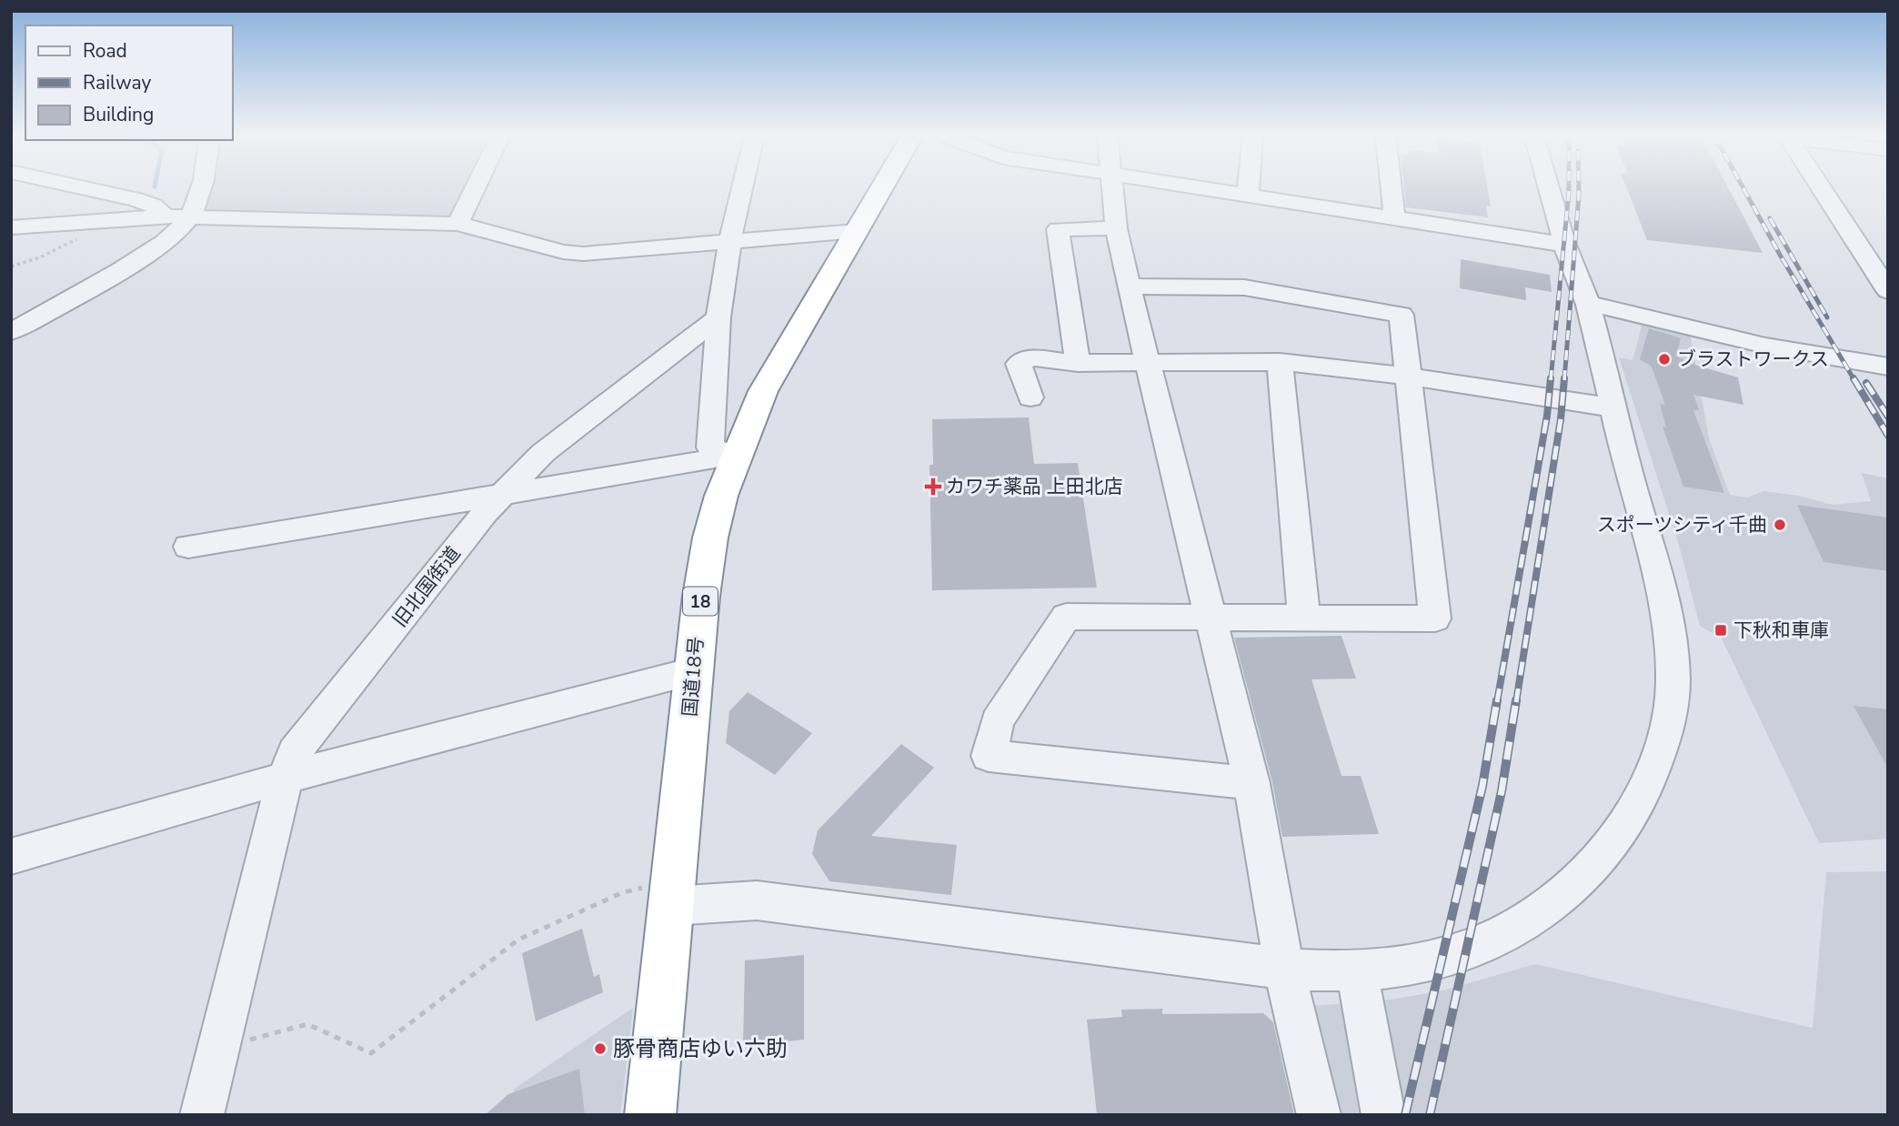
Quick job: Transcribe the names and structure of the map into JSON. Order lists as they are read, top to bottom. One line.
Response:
{"streets":{"highway":["18","国道18号"],"street":["旧北国街道"]},"places":{"other":["ブラストワークス","スポーツシティ千曲","豚骨商店ゆい六助"],"health":["カワチ薬品 上田北店"],"transit":["下秋和車庫"]},"legend":["Road","Railway","Building"]}
